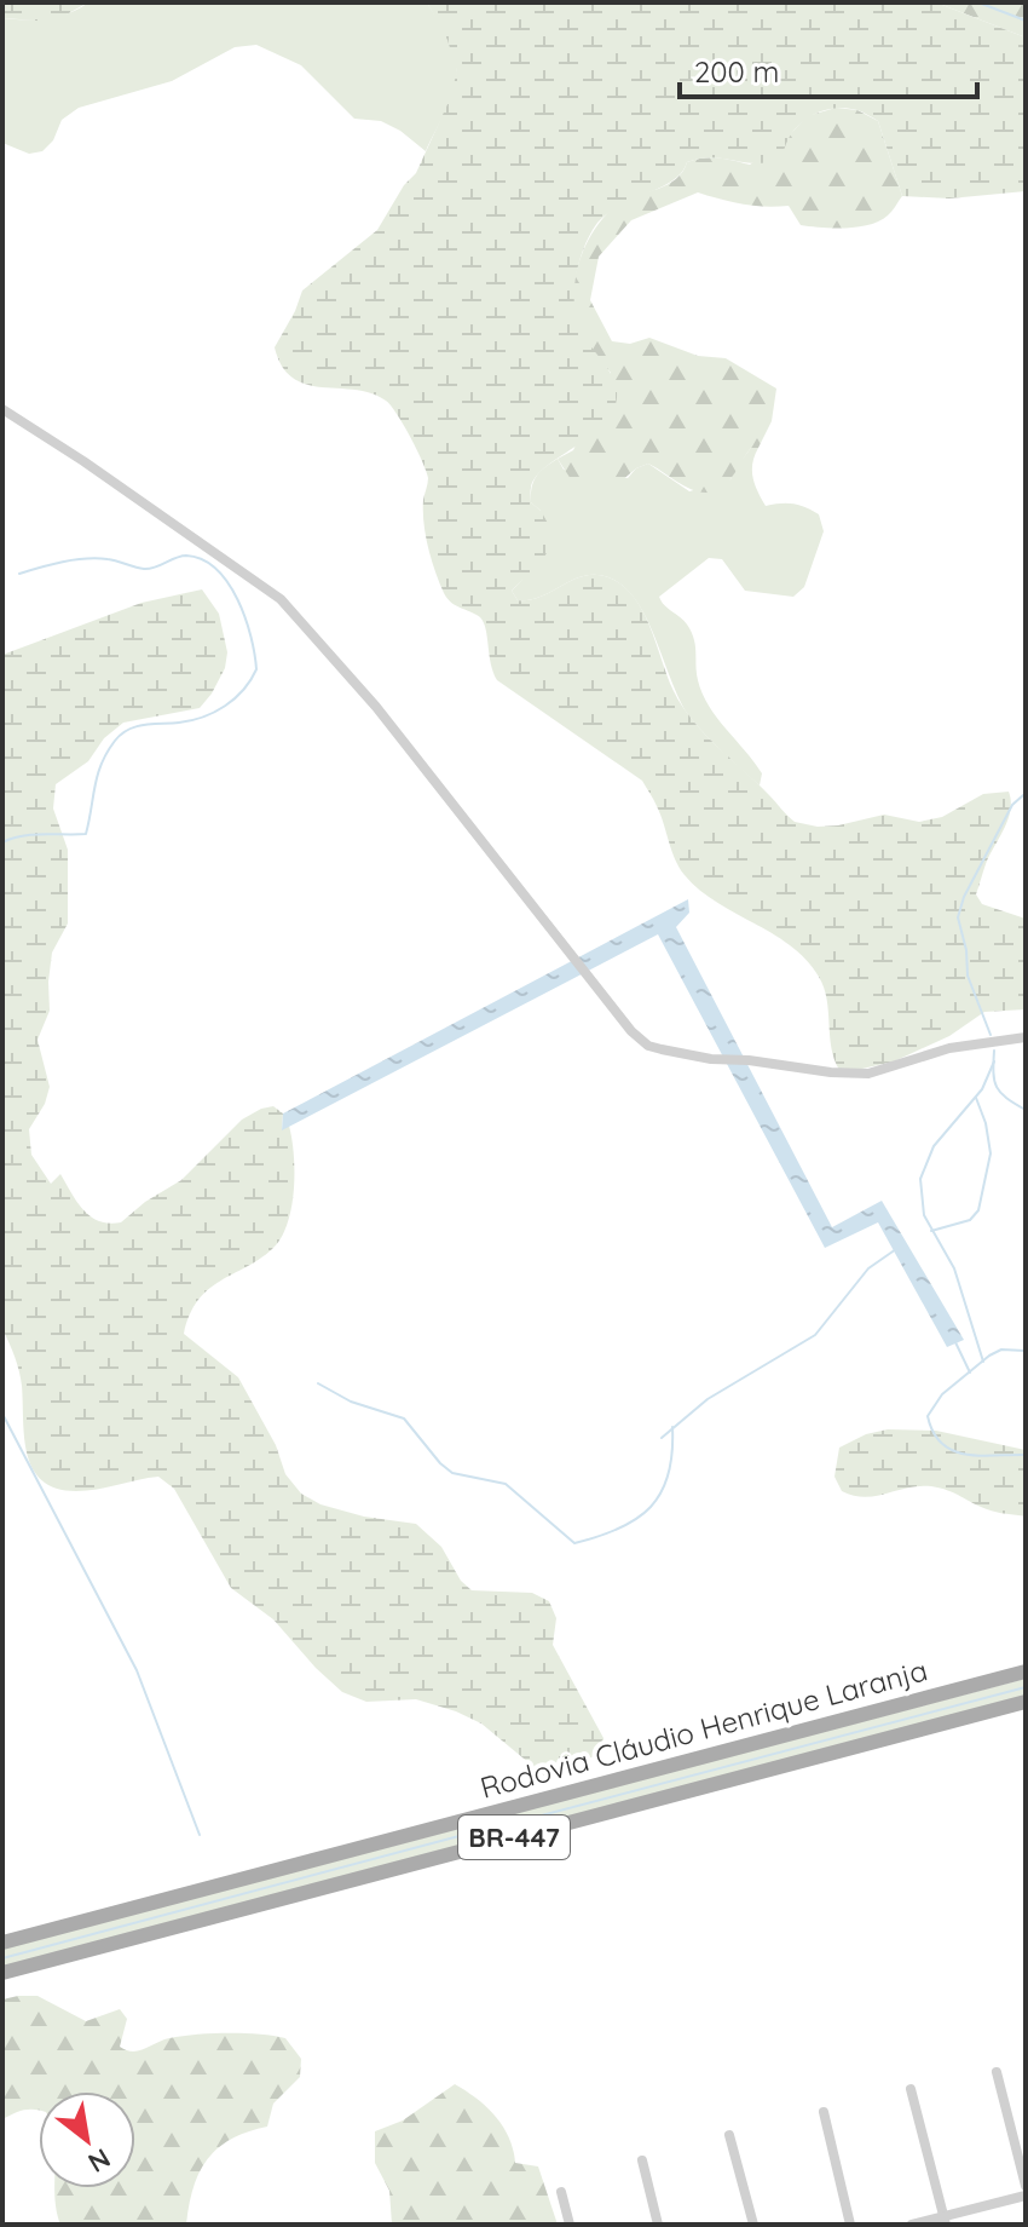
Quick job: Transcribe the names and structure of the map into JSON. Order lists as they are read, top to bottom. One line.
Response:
{"streets":{"main road":["Rodovia Cláudio Henrique Laranja","BR-447"]},"scale_bar":"200 m","north":"bottom right"}
